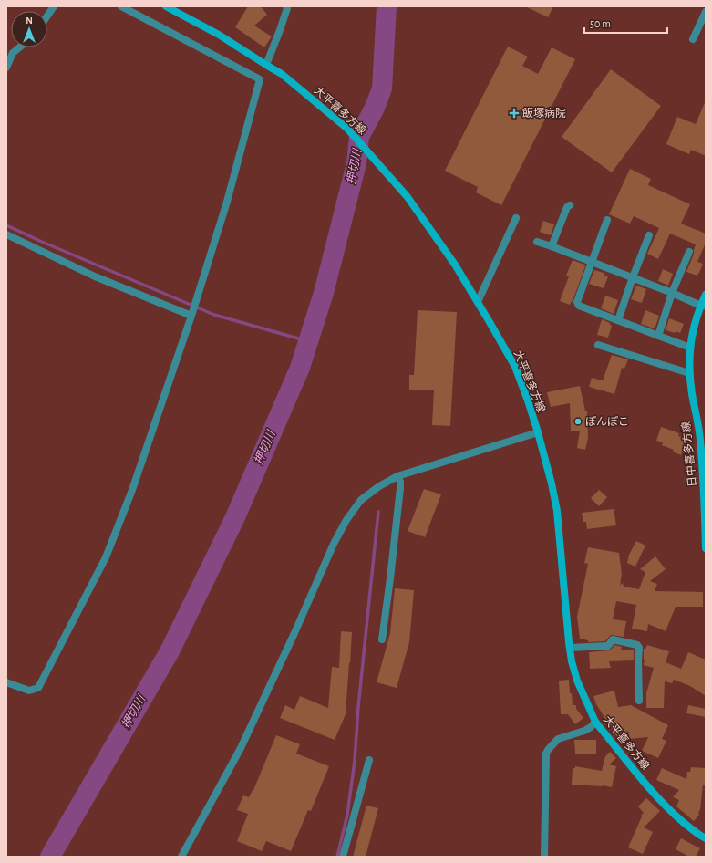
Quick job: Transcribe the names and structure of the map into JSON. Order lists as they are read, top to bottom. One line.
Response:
{"streets":{"main road":["大平喜多方線","日中喜多方線"]},"water":["押切川"],"places":{"health":["飯塚病院"],"other":["ぽんぽこ"]},"scale_bar":"50 m","north":"top"}
